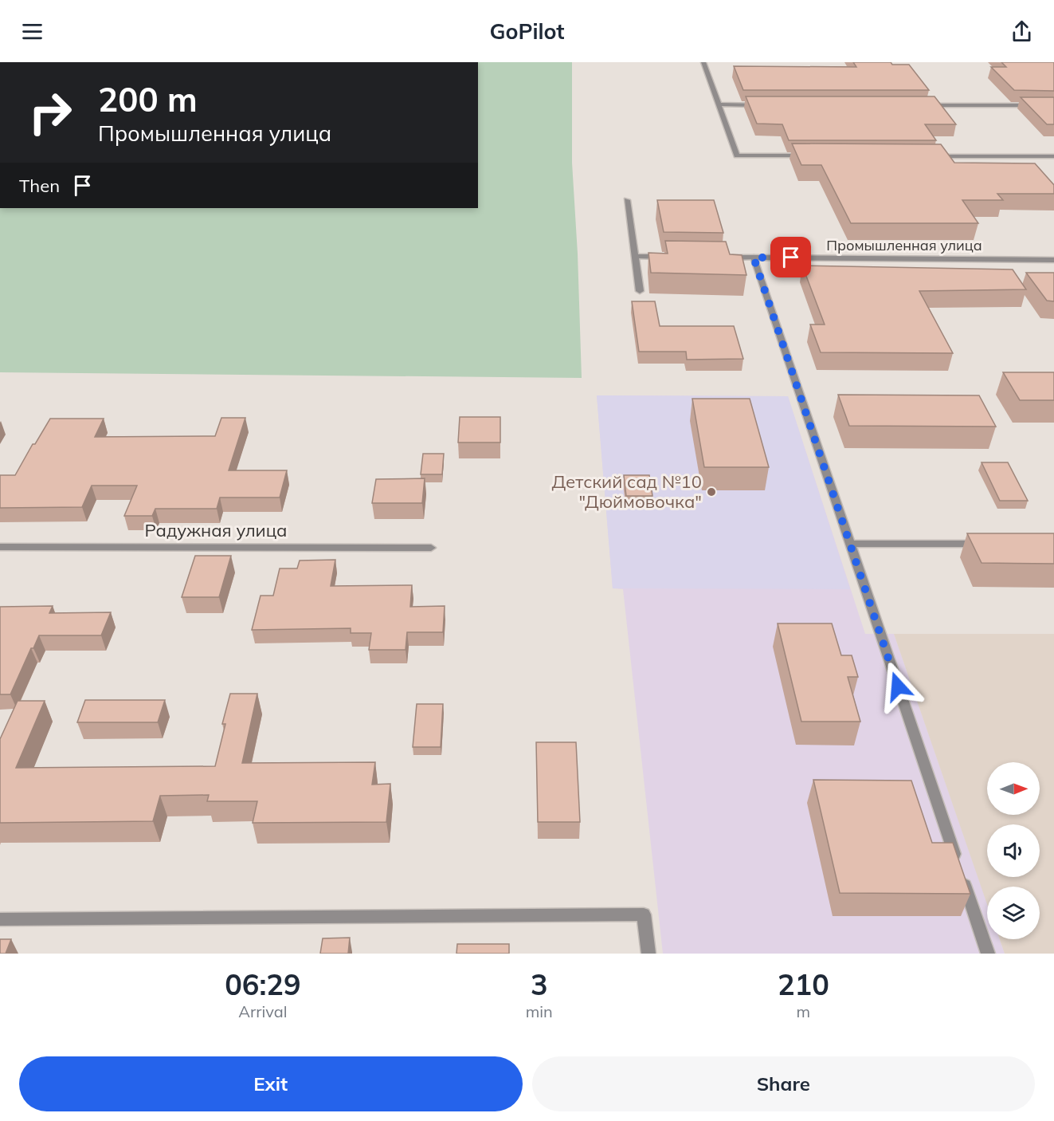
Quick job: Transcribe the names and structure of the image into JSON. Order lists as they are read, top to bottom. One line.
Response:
{"streets":{"street":["Промышленная улица","Радужная улица"]},"places":["Детский сад №10 \"Дюймовочка\""],"north":"right","page":{"header":"GoPilot","turn":["200 m","Промышленная улица"],"then":"Then","eta":["06:29","Arrival","3","min","210","m"],"buttons":["Exit","Share"]}}
